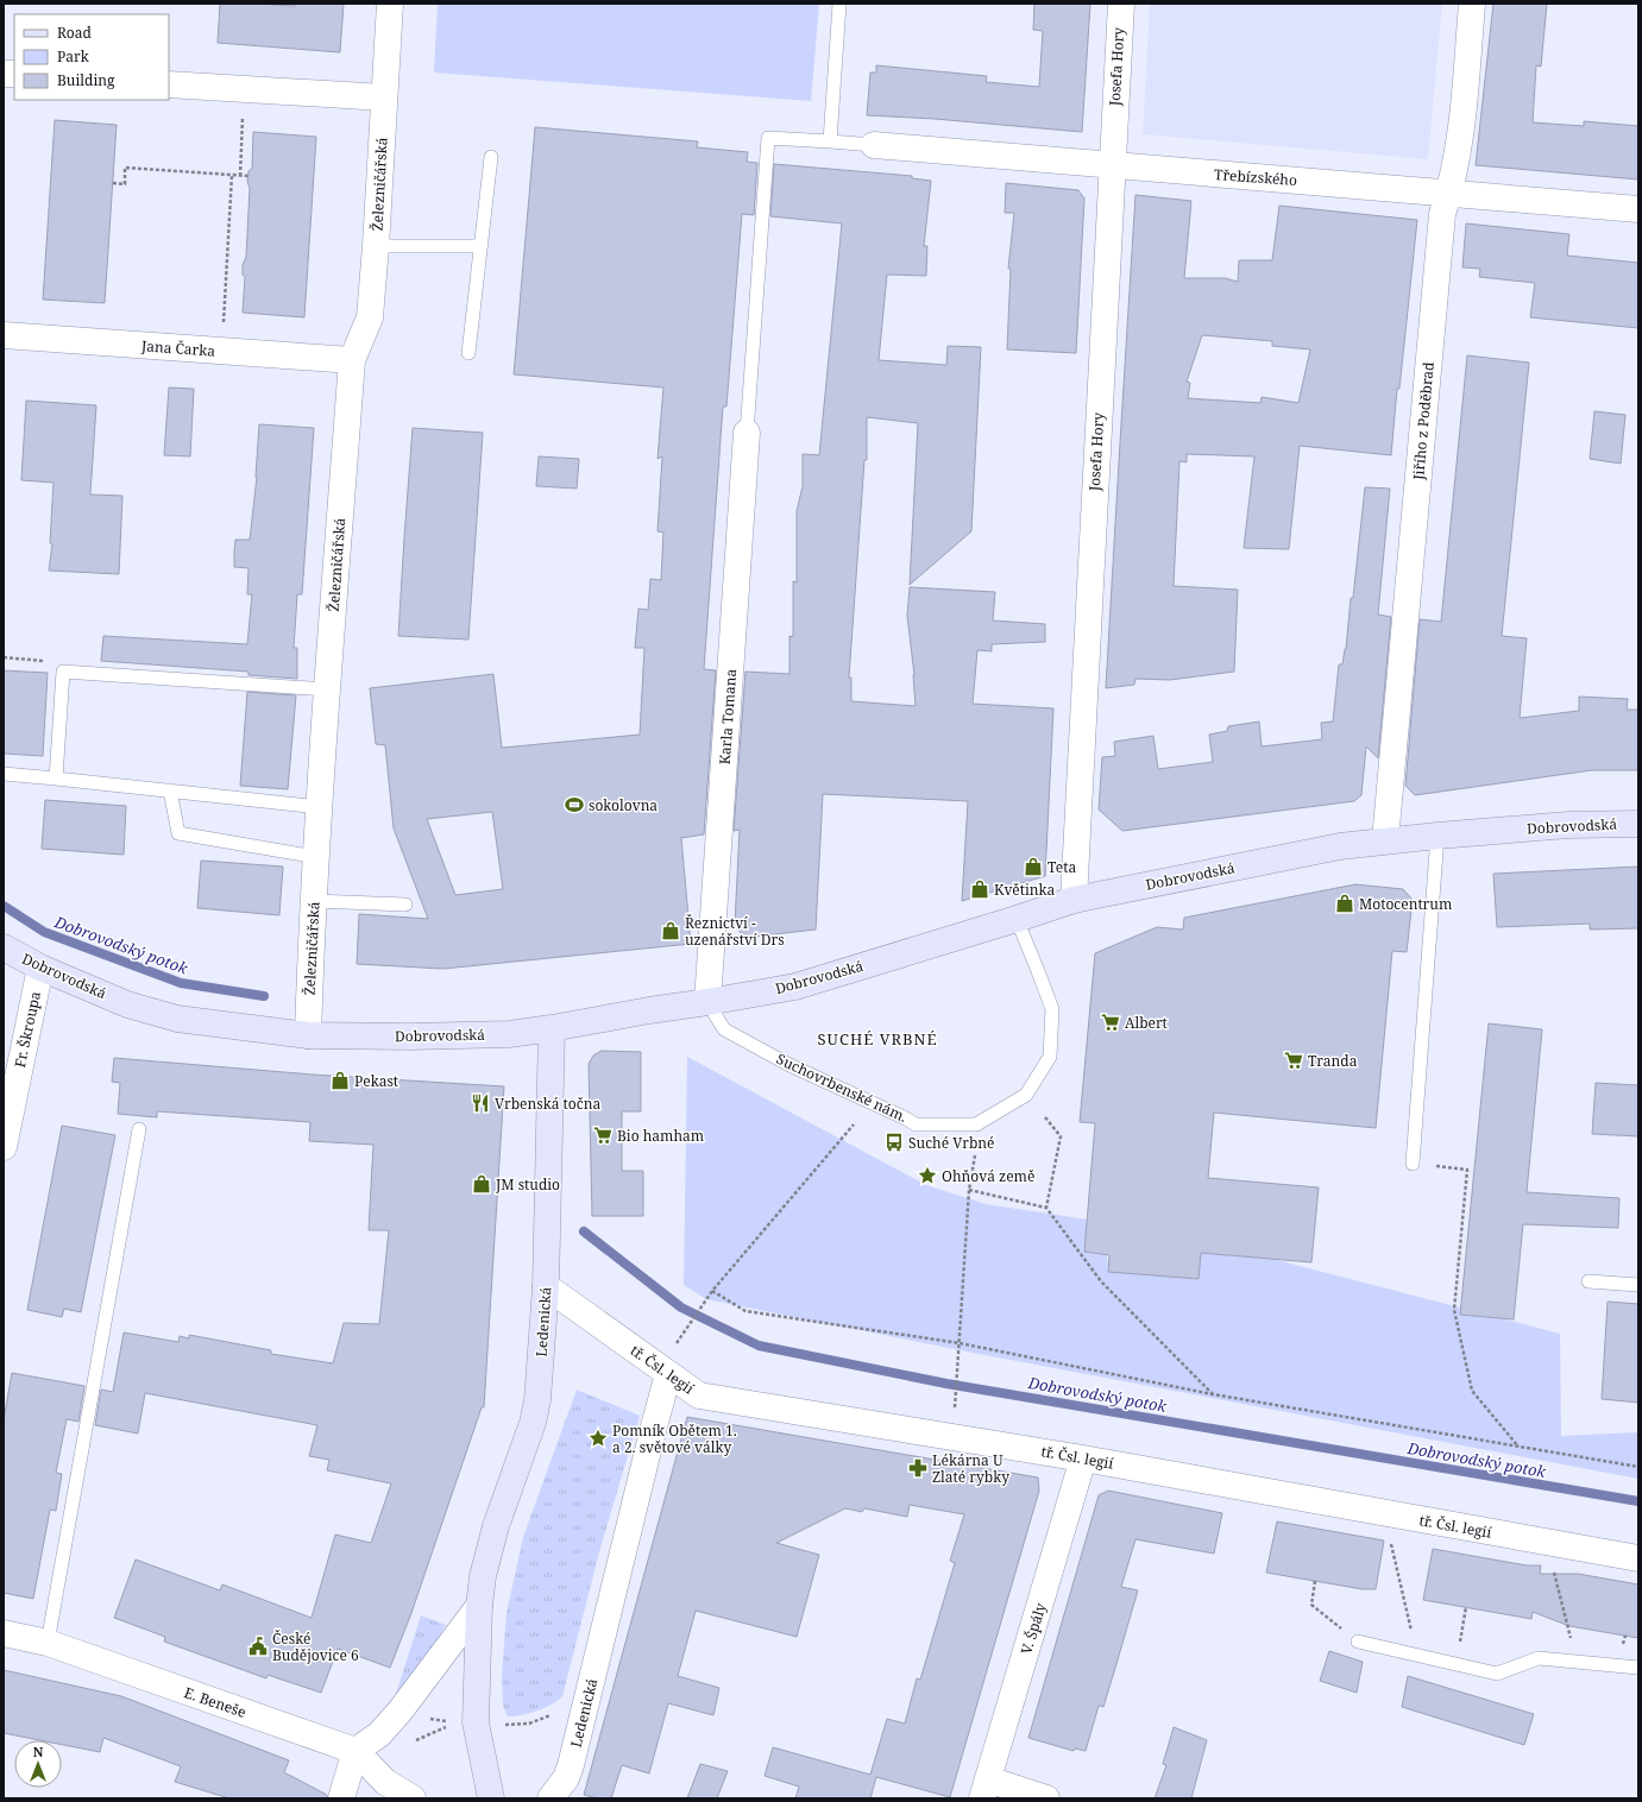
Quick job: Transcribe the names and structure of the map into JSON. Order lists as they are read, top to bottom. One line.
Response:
{"streets":{"main road":["Dobrovodská","Ledenická"],"street":["Josefa Hory","Třebízského","Železničářská","Jana Čarka","Jiřího z Poděbrad","Karla Tomana","Fr. Škroupa","tř. Čsl. legií","V. Špály","E. Beneše"],"lane":["Suchovrbenské nám."]},"crossings":[["Josefa Hory","Třebízského"],["Josefa Hory","Dobrovodská"],["Třebízského","Jiřího z Poděbrad"],["Železničářská","Jana Čarka"],["Železničářská","Dobrovodská"],["Jiřího z Poděbrad","Dobrovodská"],["Karla Tomana","Dobrovodská"],["Karla Tomana","Suchovrbenské nám."],["Dobrovodská","Fr. Škroupa"],["Dobrovodská","Suchovrbenské nám."],["Dobrovodská","Ledenická"],["Ledenická","tř. Čsl. legií"],["tř. Čsl. legií","V. Špály"]],"districts":["SUCHÉ VRBNÉ"],"water":["Dobrovodský potok"],"places":{"sports":["sokolovna"],"shop":["Teta","Květinka","Motocentrum","Řeznictví - uzenářství Drs","Pekast","JM studio"],"supermarket":["Albert","Tranda","Bio hamham"],"restaurant":["Vrbenská točna"],"bus stop":["Suché Vrbné"],"place":["Ohňová země","Pomník Obětem 1. a 2. světové války"],"pharmacy":["Lékárna U Zlaté rybky"],"public building":["České Budějovice 6"]},"legend":["Road","Park","Building"],"north":"top"}
